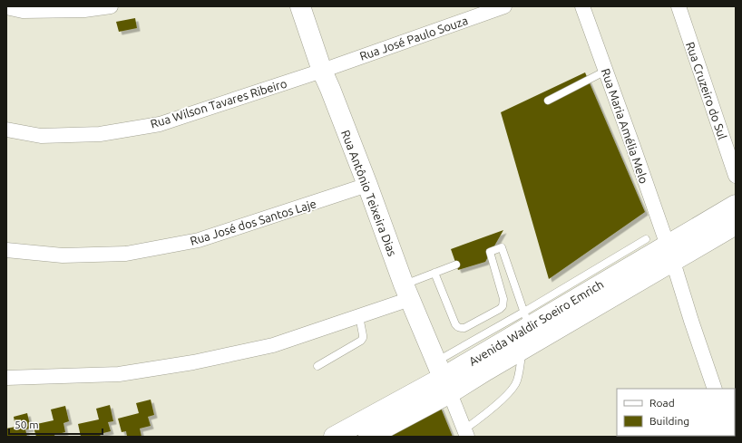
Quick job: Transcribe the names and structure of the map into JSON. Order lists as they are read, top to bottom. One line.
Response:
{"streets":{"main road":["Rua Antônio Teixeira Dias","Avenida Waldir Soeiro Emrich"],"street":["Rua José Paulo Souza","Rua Cruzeiro do Sul","Rua Wilson Tavares Ribeiro","Rua Maria Amélia Melo","Rua José dos Santos Laje"]},"crossings":[["Rua José Paulo Souza","Rua Wilson Tavares Ribeiro"],["Rua José Paulo Souza","Rua Antônio Teixeira Dias"],["Rua Wilson Tavares Ribeiro","Rua Antônio Teixeira Dias"],["Rua Maria Amélia Melo","Avenida Waldir Soeiro Emrich"],["Rua Antônio Teixeira Dias","Rua José dos Santos Laje"],["Rua Antônio Teixeira Dias","Avenida Waldir Soeiro Emrich"]],"legend":["Road","Building"],"scale_bar":"50 m"}
